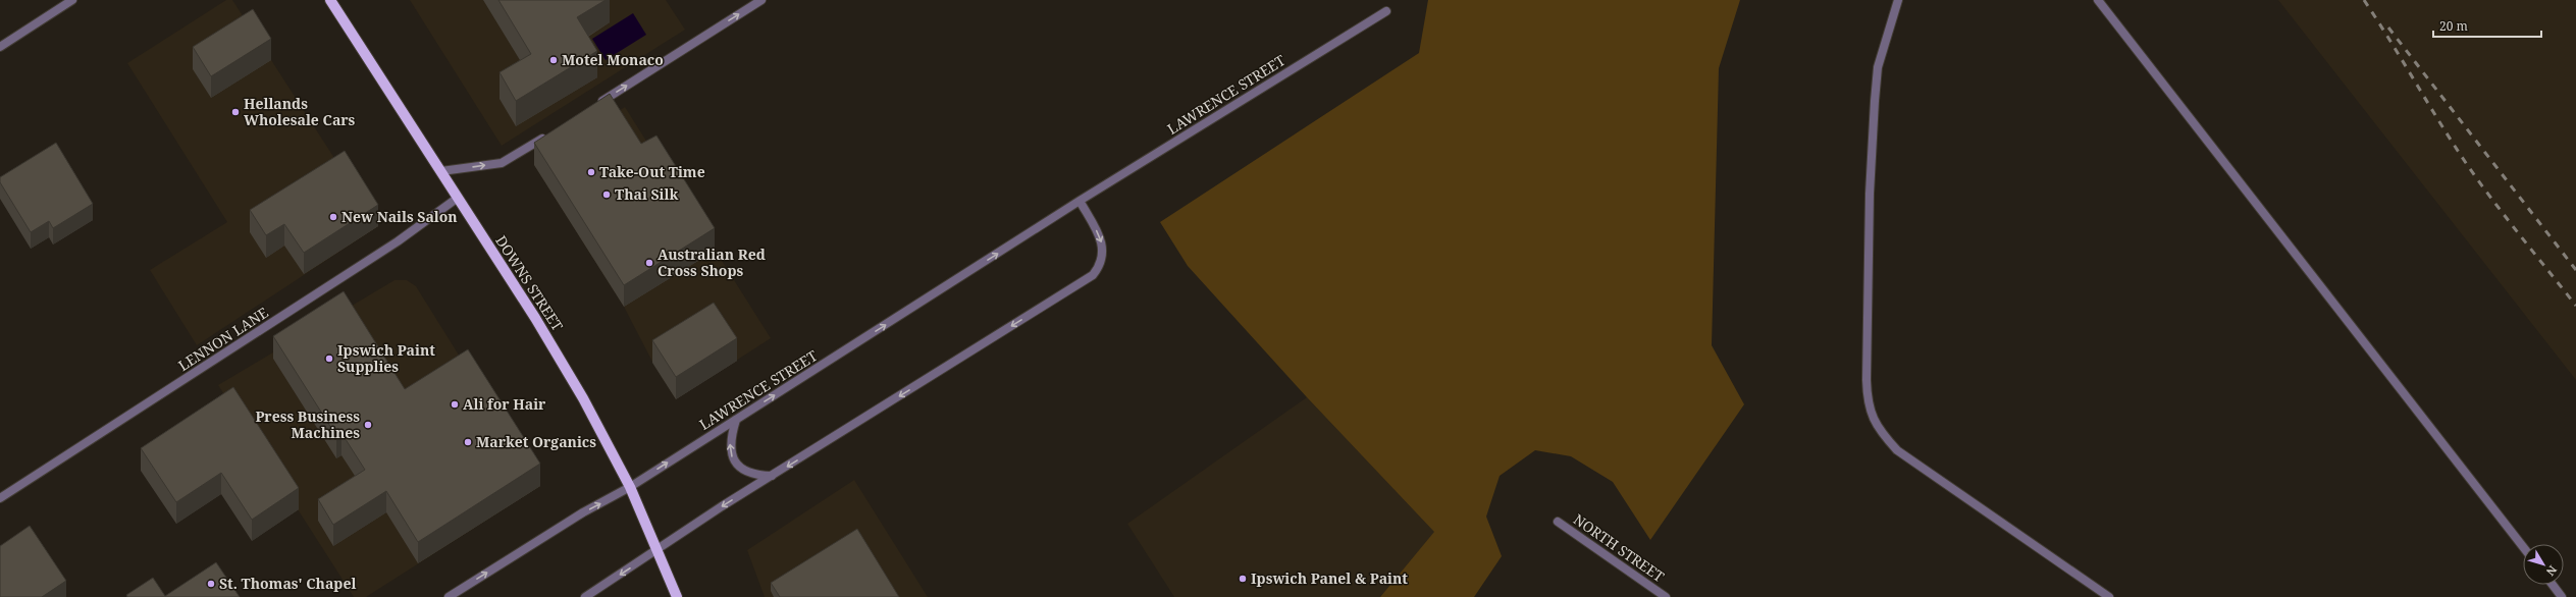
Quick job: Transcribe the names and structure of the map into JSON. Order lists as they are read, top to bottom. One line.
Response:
{"streets":{"main road":["DOWNS STREET"],"street":["LAWRENCE STREET","LENNON LANE","NORTH STREET"]},"crossings":[["LAWRENCE STREET","DOWNS STREET"],["DOWNS STREET","LENNON LANE"]],"one_way":["LAWRENCE STREET"],"places":["Motel Monaco","Hellands Wholesale Cars","Take-Out Time","Thai Silk","New Nails Salon","Australian Red Cross Shops","Ipswich Paint Supplies","Ali for Hair","Press Business Machines","Market Organics","Ipswich Panel & Paint","St. Thomas' Chapel"],"scale_bar":"20 m","north":"bottom right"}
